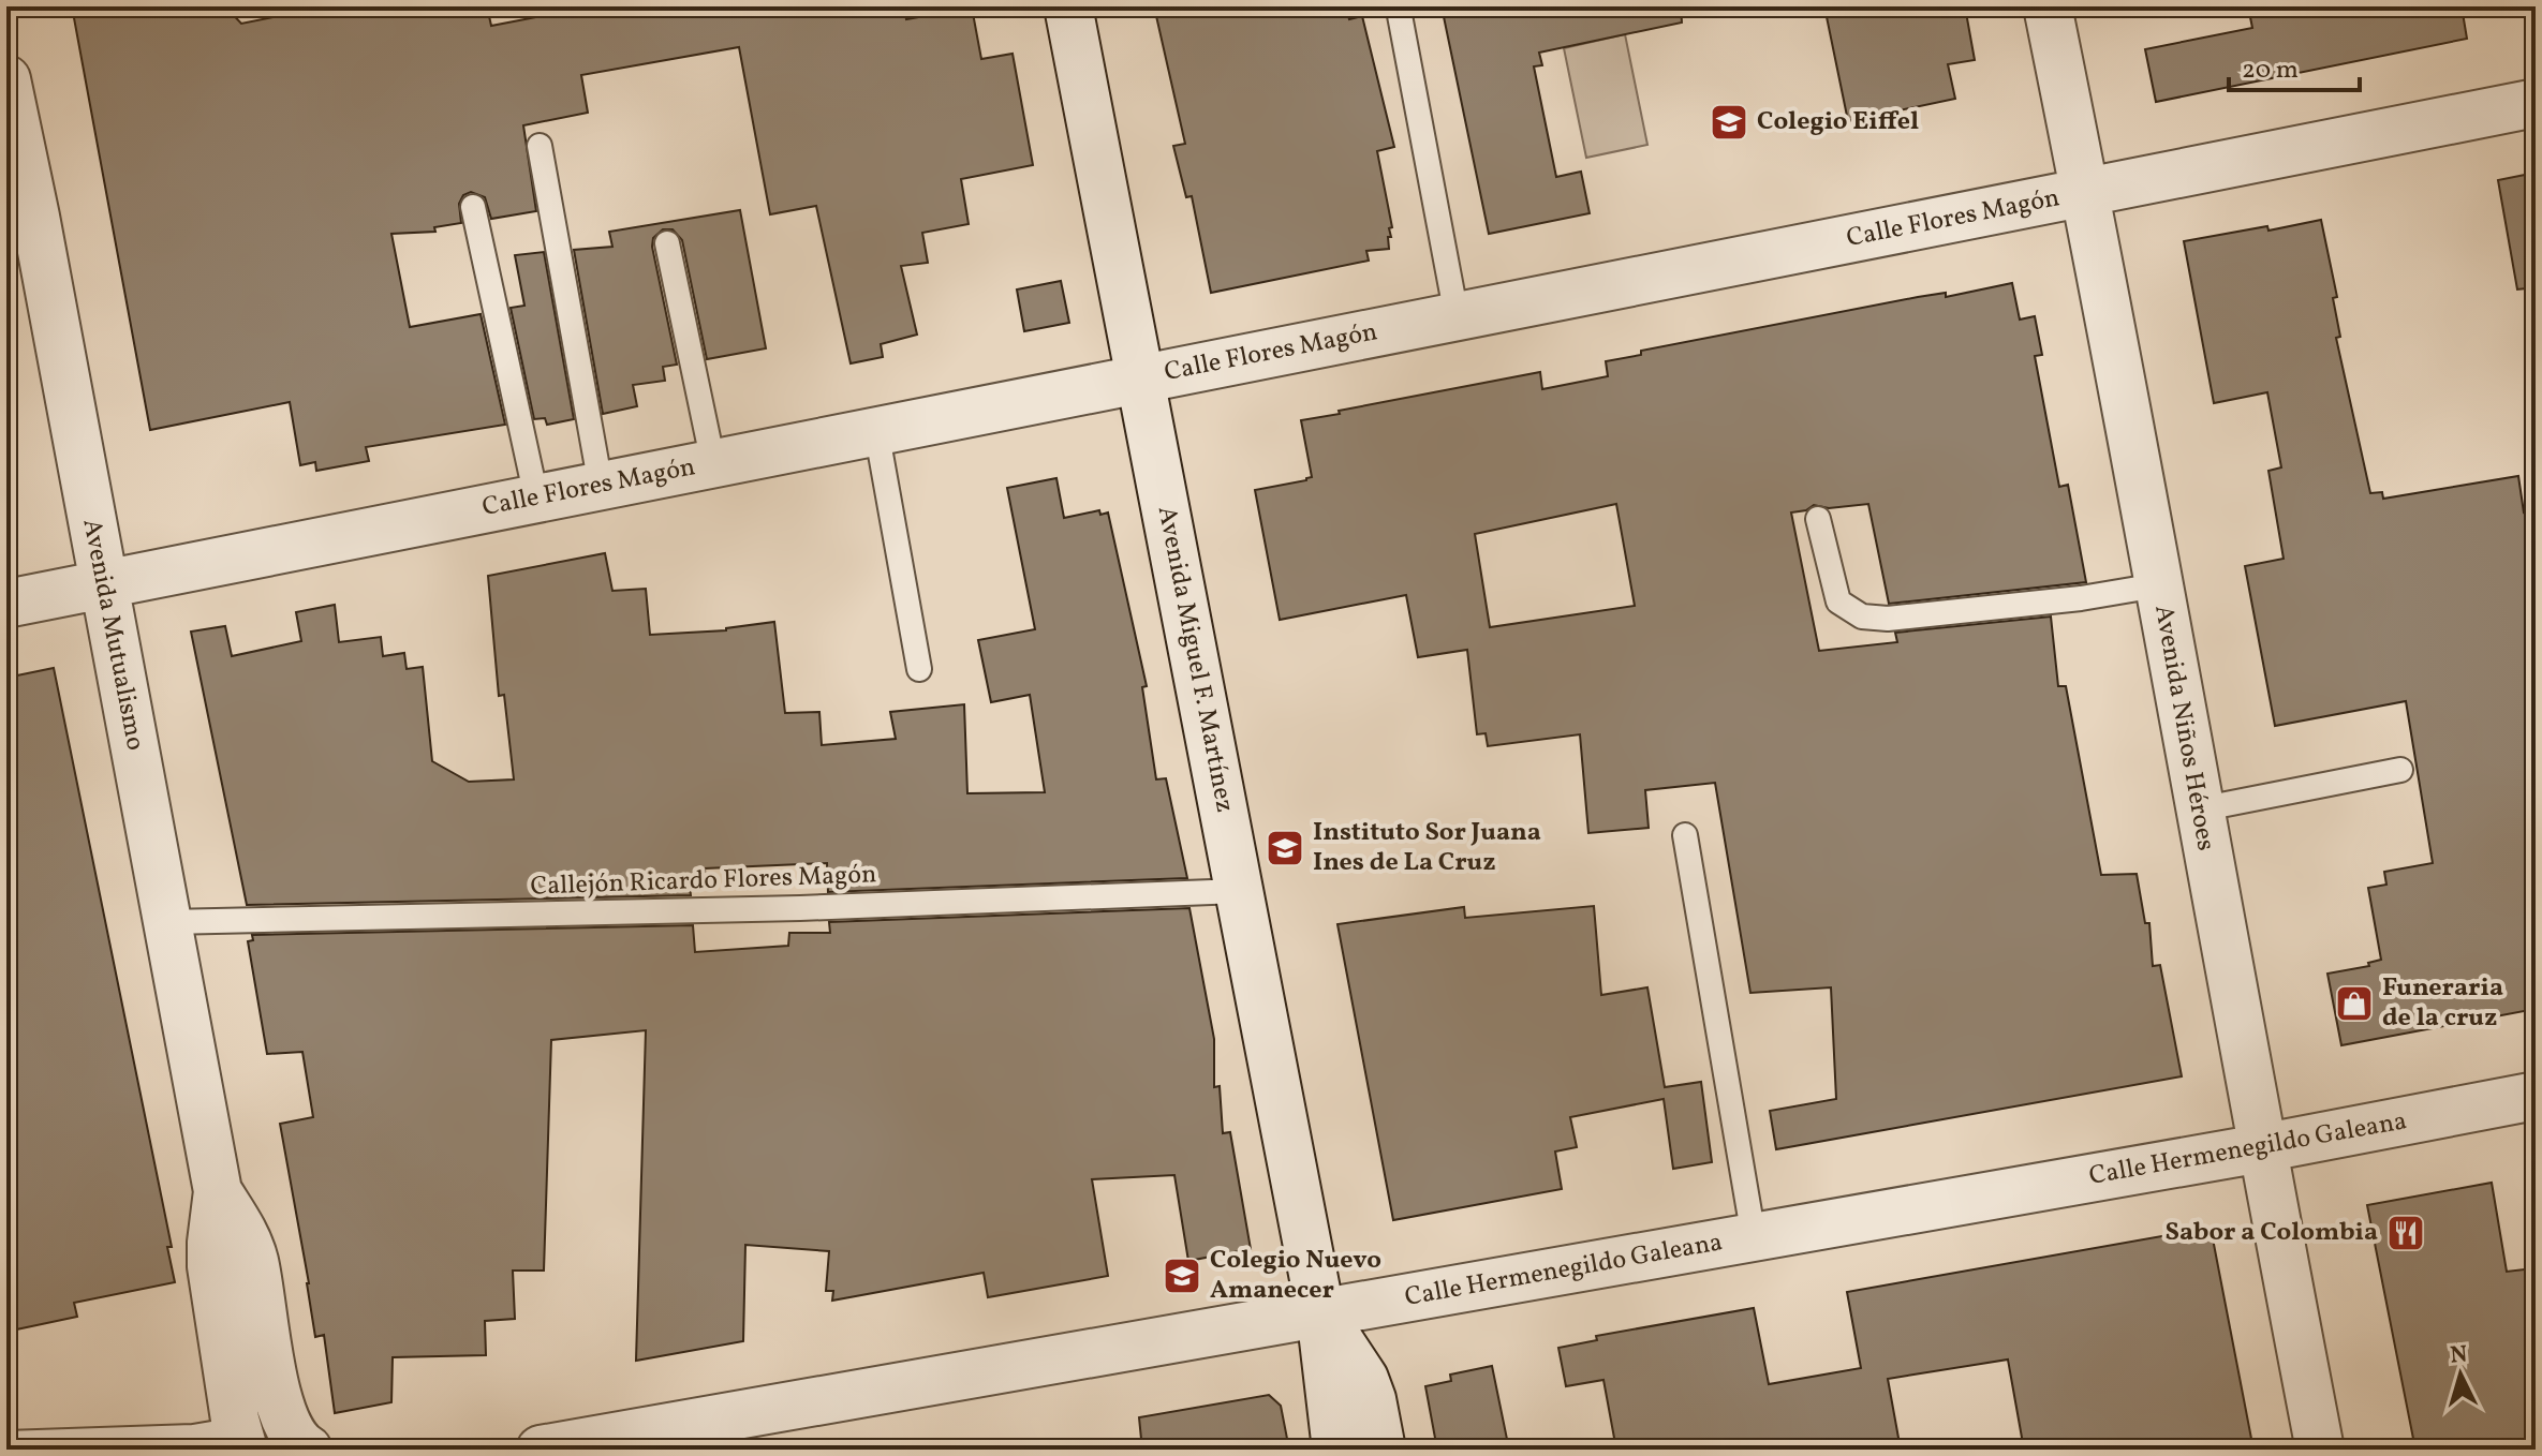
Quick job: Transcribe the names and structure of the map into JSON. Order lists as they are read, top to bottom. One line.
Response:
{"streets":{"street":["Calle Flores Magón","Avenida Mutualismo","Avenida Miguel F. Martínez","Avenida Niños Héroes","Calle Hermenegildo Galeana"],"lane":["Callejón Ricardo Flores Magón"]},"crossings":[["Calle Flores Magón","Avenida Mutualismo"],["Calle Flores Magón","Avenida Miguel F. Martínez"],["Calle Flores Magón","Avenida Niños Héroes"],["Avenida Mutualismo","Callejón Ricardo Flores Magón"],["Avenida Miguel F. Martínez","Callejón Ricardo Flores Magón"],["Avenida Miguel F. Martínez","Calle Hermenegildo Galeana"],["Avenida Niños Héroes","Calle Hermenegildo Galeana"]],"places":{"school or university":["Colegio Eiffel","Instituto Sor Juana Ines de La Cruz","Colegio Nuevo Amanecer"],"shop":["Funeraria de la cruz"],"restaurant":["Sabor a Colombia"]},"scale_bar":"20 m","north":"top"}
